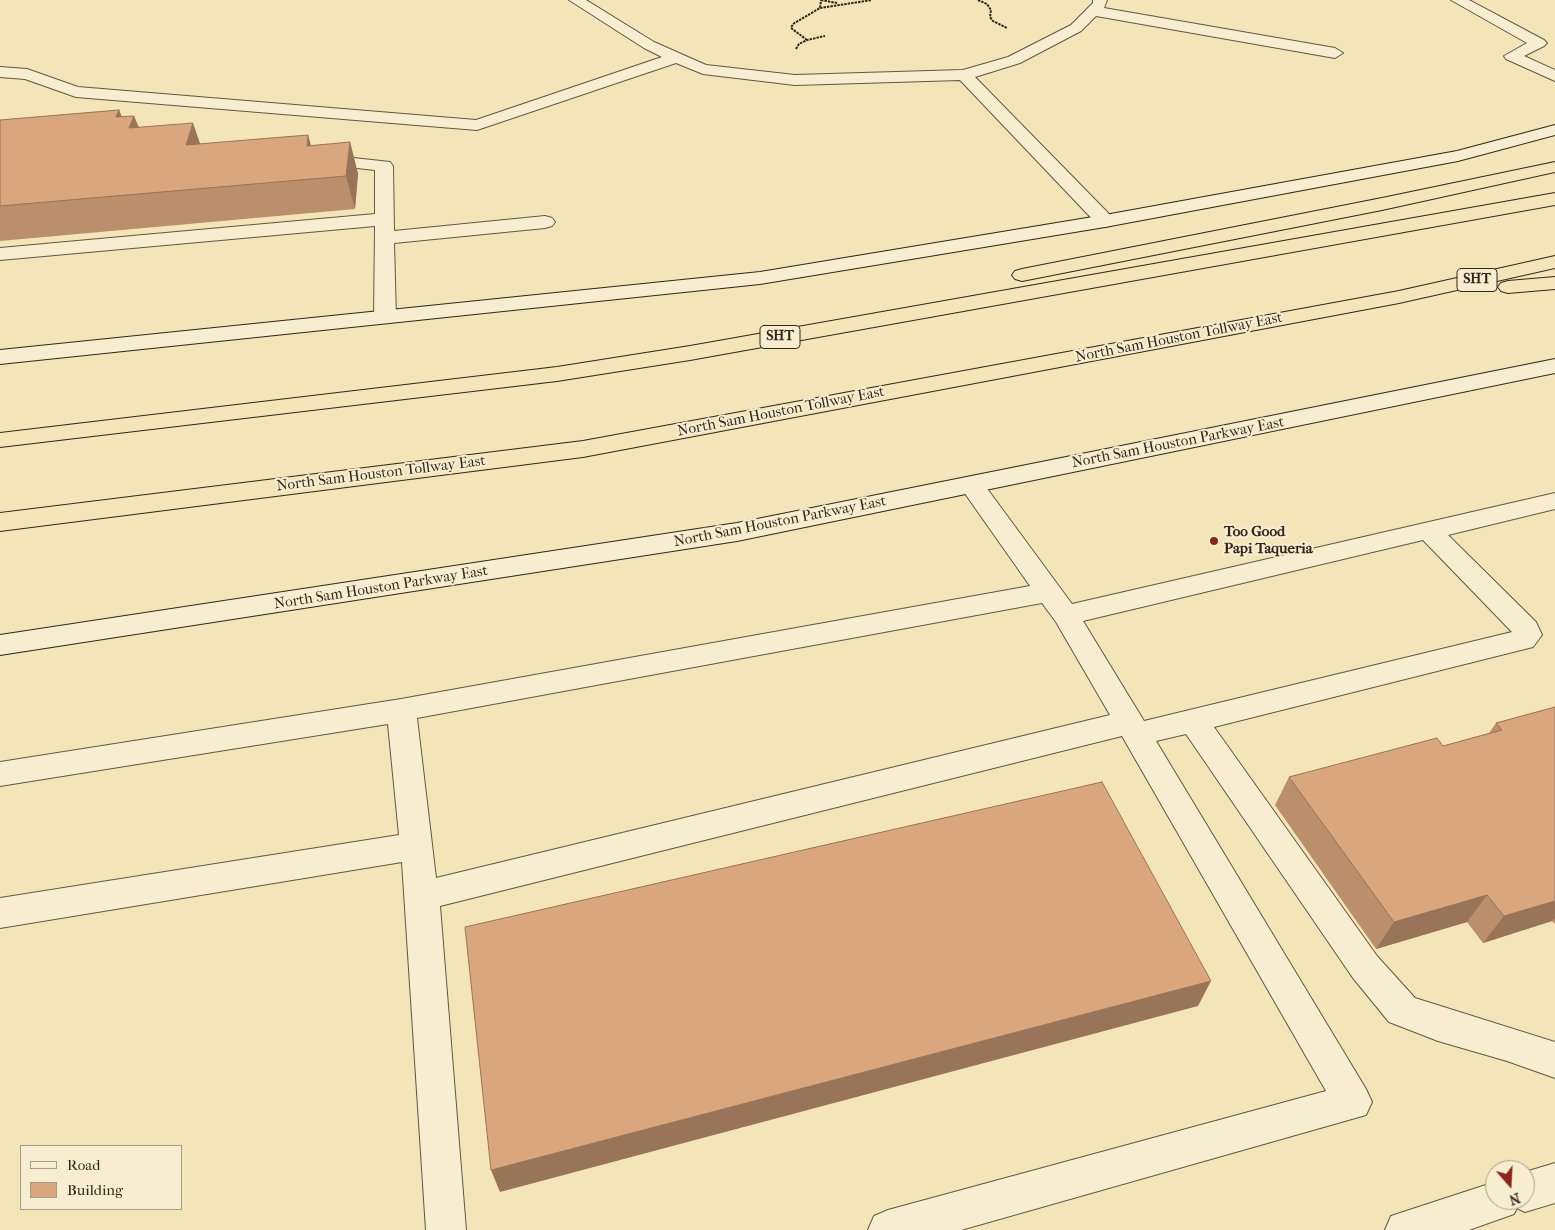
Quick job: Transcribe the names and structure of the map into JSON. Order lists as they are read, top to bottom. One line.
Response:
{"streets":{"highway":["SHT","North Sam Houston Tollway East"],"main road":["North Sam Houston Parkway East"]},"places":["Too Good Papi Taqueria"],"legend":["Road","Building"],"north":"bottom"}
